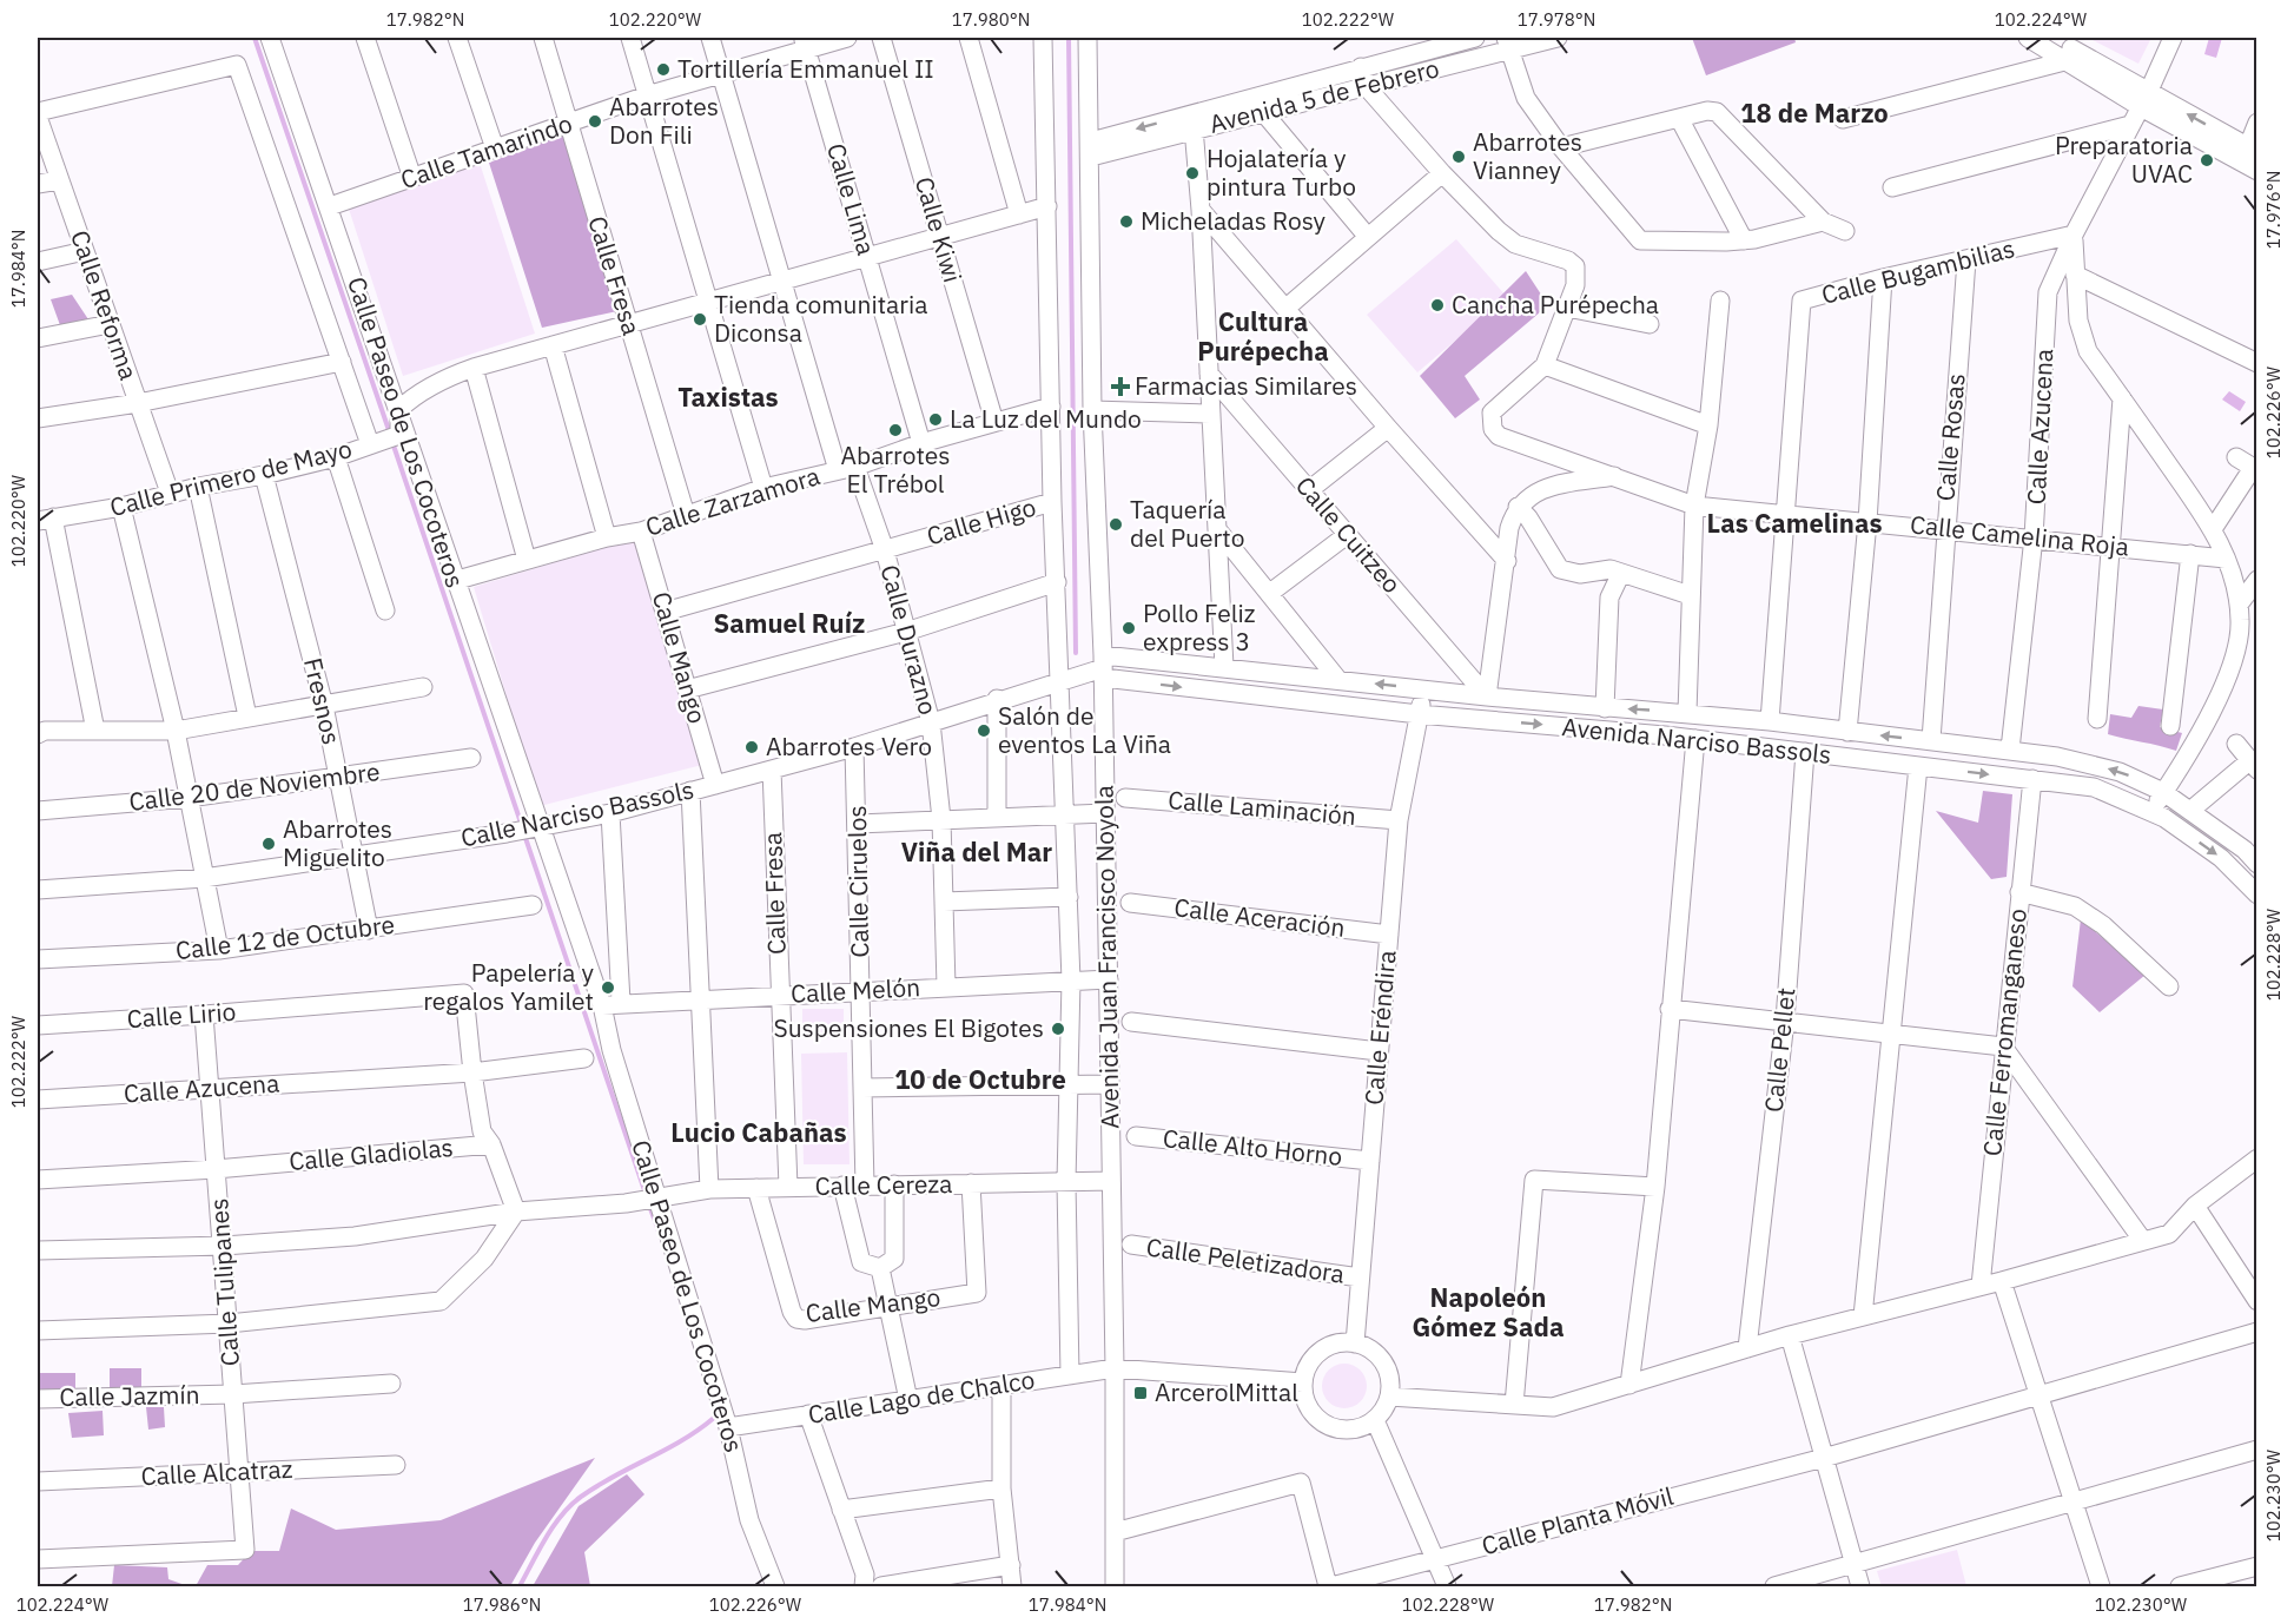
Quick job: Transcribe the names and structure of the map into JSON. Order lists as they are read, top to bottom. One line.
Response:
{"streets":{"street":["Avenida 5 de Febrero","Calle Tamarindo","Calle Lima","Calle Kiwi","Calle Bugambilias","Calle Fresa","Calle Reforma","Calle Azucena","Calle Paseo de Los Cocoteros","Calle Rosas","Calle Primero de Mayo","Calle Zarzamora","Calle Higo","Calle Cuitzeo","Calle Camelina Roja","Calle Durazno","Calle Mango","Fresnos","Avenida Narciso Bassols","Calle 20 de Noviembre","Calle Laminación","Calle Narciso Bassols","Calle Ciruelos","Calle Aceración","Calle 12 de Octubre","Avenida Juan Francisco Noyola","Calle Melón","Calle Lirio","Calle Eréndira","Calle Ferromanganeso","Calle Pellet","Calle Alto Horno","Calle Gladiolas","Calle Cereza","Calle Peletizadora","Calle Tulipanes","Calle Jazmín","Calle Lago de Chalco","Calle Alcatraz","Calle Planta Móvil"]},"crossings":[["Avenida 5 de Febrero","Avenida Juan Francisco Noyola"],["Calle Tamarindo","Calle Lima"],["Calle Tamarindo","Calle Fresa"],["Calle Tamarindo","Calle Paseo de Los Cocoteros"],["Calle Tamarindo","Calle Durazno"],["Calle Lima","Calle Zarzamora"],["Calle Kiwi","Calle Zarzamora"],["Calle Bugambilias","Calle Azucena"],["Calle Bugambilias","Calle Rosas"],["Calle Bugambilias","Calle Camelina Roja"],["Calle Bugambilias","Avenida Narciso Bassols"],["Calle Fresa","Calle Zarzamora"],["Calle Fresa","Calle Narciso Bassols"],["Calle Fresa","Calle Melón"],["Calle Fresa","Calle Cereza"],["Calle Reforma","Calle Primero de Mayo"],["Calle Azucena","Calle Camelina Roja"],["Calle Azucena","Avenida Narciso Bassols"],["Calle Azucena","Calle Lirio"],["Calle Azucena","Calle Tulipanes"],["Calle Paseo de Los Cocoteros","Calle Zarzamora"],["Calle Paseo de Los Cocoteros","Calle Narciso Bassols"],["Calle Paseo de Los Cocoteros","Calle Melón"],["Calle Paseo de Los Cocoteros","Calle Cereza"],["Calle Paseo de Los Cocoteros","Calle Lago de Chalco"],["Calle Rosas","Calle Camelina Roja"],["Calle Rosas","Avenida Narciso Bassols"],["Calle Primero de Mayo","Fresnos"],["Calle Zarzamora","Calle Durazno"],["Calle Zarzamora","Calle Mango"],["Calle Higo","Calle Durazno"],["Calle Higo","Calle Mango"],["Calle Cuitzeo","Avenida Narciso Bassols"],["Calle Durazno","Calle Narciso Bassols"],["Calle Durazno","Calle Melón"],["Calle Mango","Calle Narciso Bassols"],["Calle Mango","Calle Cereza"],["Fresnos","Calle 20 de Noviembre"],["Fresnos","Calle Narciso Bassols"],["Fresnos","Calle 12 de Octubre"],["Avenida Narciso Bassols","Calle Narciso Bassols"],["Avenida Narciso Bassols","Avenida Juan Francisco Noyola"],["Avenida Narciso Bassols","Calle Eréndira"],["Avenida Narciso Bassols","Calle Ferromanganeso"],["Avenida Narciso Bassols","Calle Pellet"],["Calle Laminación","Calle Eréndira"],["Calle Narciso Bassols","Calle Ciruelos"],["Calle Narciso Bassols","Avenida Juan Francisco Noyola"],["Calle Ciruelos","Calle Melón"],["Calle Ciruelos","Calle Cereza"],["Calle Aceración","Calle Eréndira"],["Avenida Juan Francisco Noyola","Calle Melón"],["Avenida Juan Francisco Noyola","Calle Cereza"],["Avenida Juan Francisco Noyola","Calle Lago de Chalco"],["Calle Lirio","Calle Tulipanes"],["Calle Eréndira","Calle Alto Horno"],["Calle Eréndira","Calle Peletizadora"],["Calle Eréndira","Calle Lago de Chalco"],["Calle Gladiolas","Calle Tulipanes"],["Calle Tulipanes","Calle Jazmín"],["Calle Tulipanes","Calle Alcatraz"]],"districts":["18 de Marzo","Cultura Purépecha","Taxistas","Las Camelinas","Samuel Ruíz","Viña del Mar","10 de Octubre","Lucio Cabañas","Napoleón Gómez Sada"],"places":{"other":["Tortillería Emmanuel II","Abarrotes Don Fili","Abarrotes Vianney","Preparatoria UVAC","Hojalatería y pintura Turbo","Micheladas Rosy","Cancha Purépecha","Tienda comunitaria Diconsa","La Luz del Mundo","Abarrotes El Trébol","Taquería del Puerto","Pollo Feliz express 3","Salón de eventos La Viña","Abarrotes Vero","Abarrotes Miguelito","Papelería y regalos Yamilet","Suspensiones El Bigotes"],"health":["Farmacias Similares"],"transit":["ArcerolMittal"]},"coordinates":["17.982°N","102.220°W","17.980°N","102.222°W","17.978°N","102.224°W","17.976°N","17.984°N","102.226°W","102.228°W","102.230°W","17.986°N"]}
